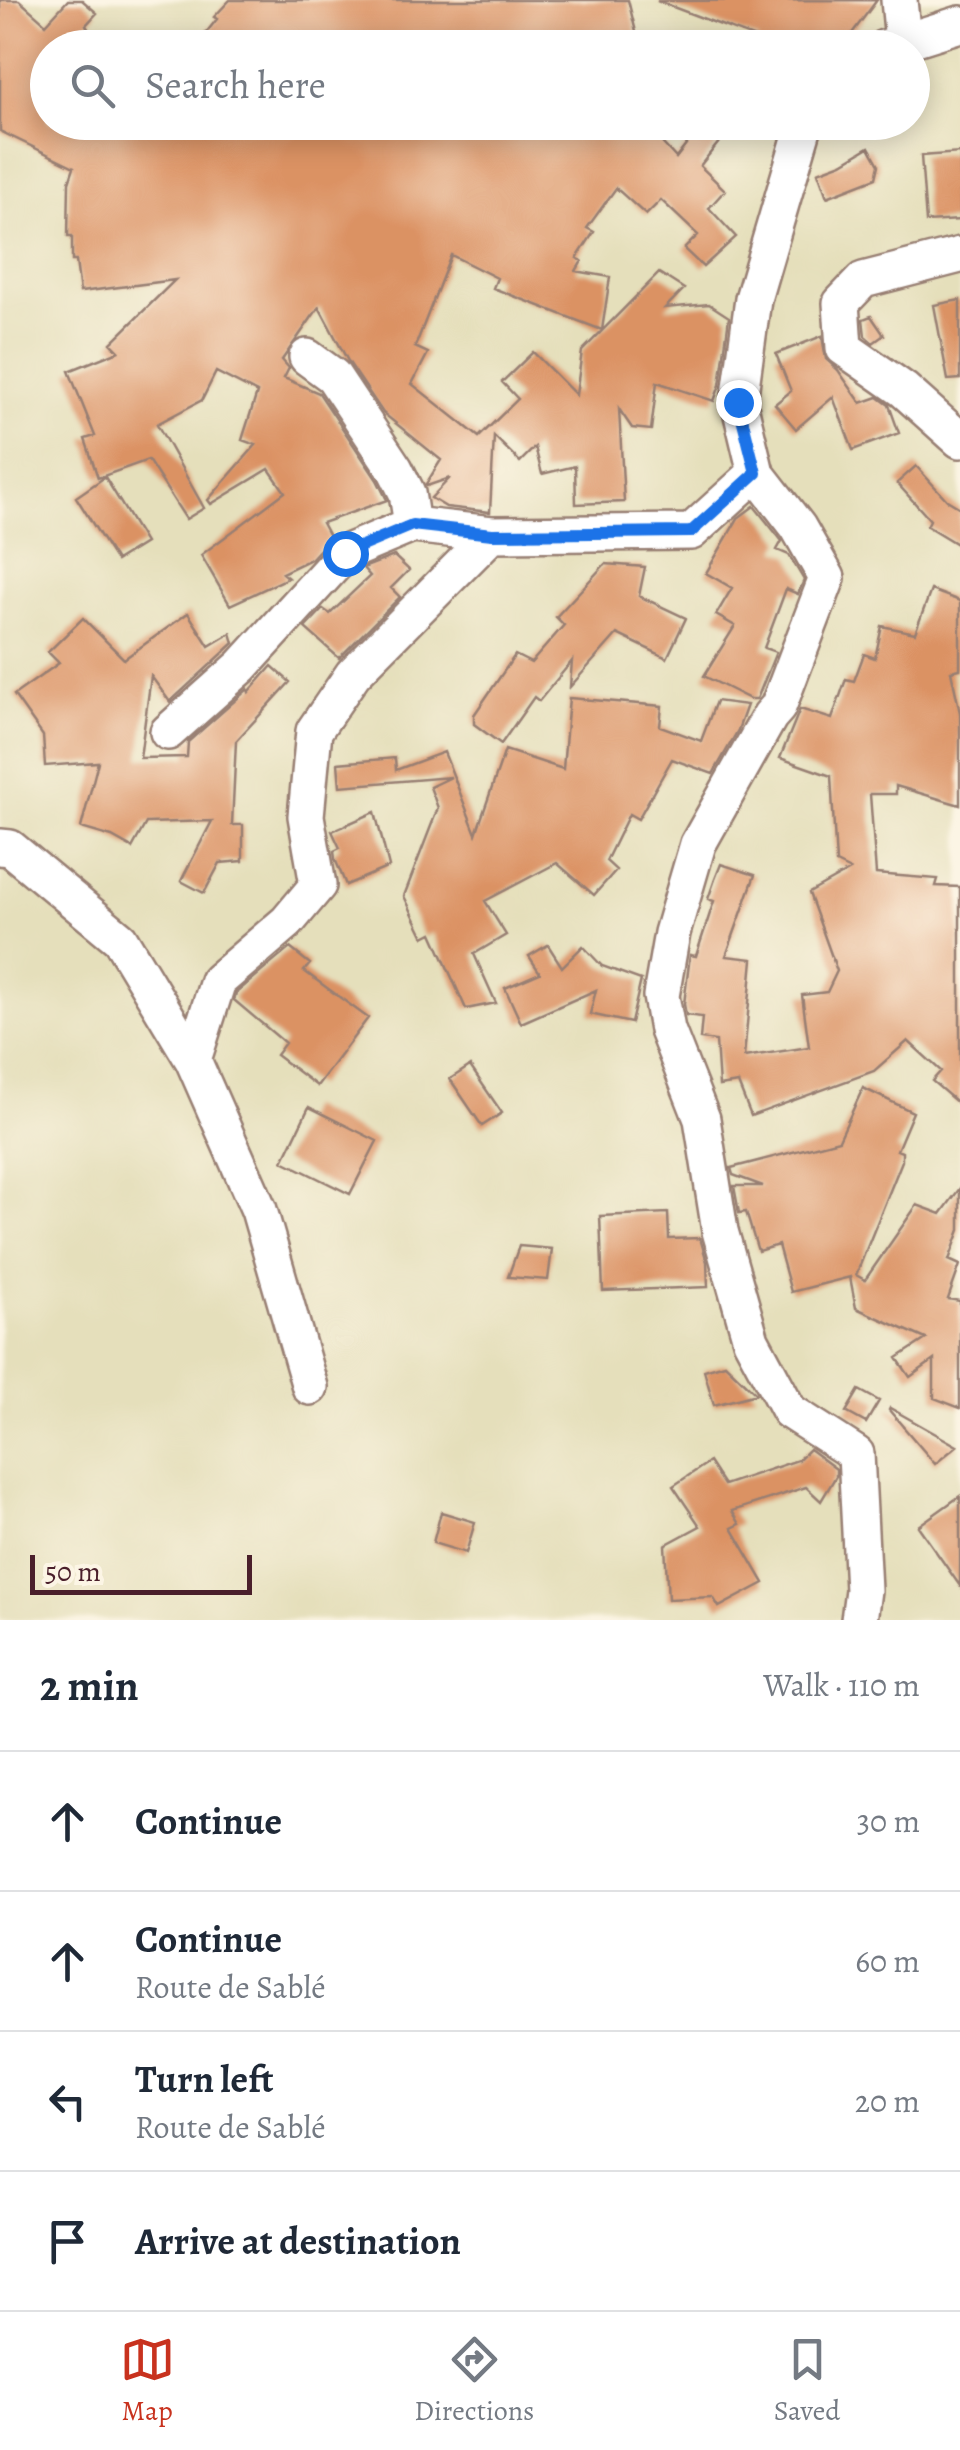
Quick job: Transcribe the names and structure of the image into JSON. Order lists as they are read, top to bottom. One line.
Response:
{"scale_bar":"50 m","page":{"search":"Search here","scale":"50 m","heading":["2 min","Walk · 110 m"],"list":[["Continue","30 m"],["Continue","Route de Sablé","60 m"],["Turn left","Route de Sablé","20 m"],"Arrive at destination"],"nav":["Map","Directions","Saved"]}}
